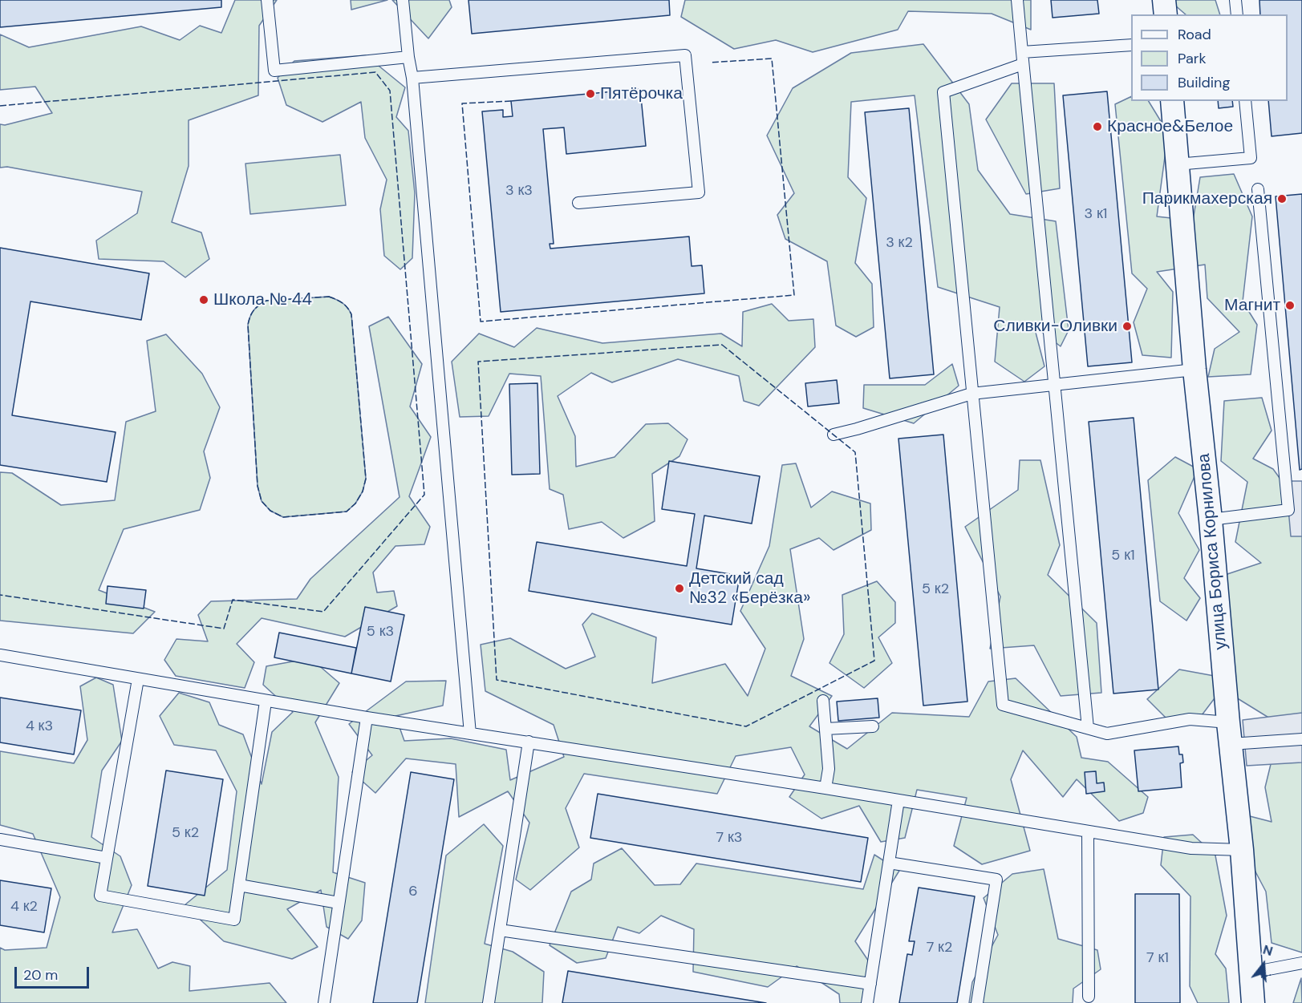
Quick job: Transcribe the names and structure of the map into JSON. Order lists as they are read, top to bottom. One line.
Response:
{"streets":{"street":["улица Бориса Корнилова"]},"places":["Пятёрочка","Красное&Белое","Парикмахерская","Школа № 44","Магнит","Сливки-Оливки","Детский сад №32 «Берёзка»"],"house_numbers":["3 к3","3 к1","3 к2","5 к1","5 к2","5 к3","4 к3","5 к2","7 к3","6","4 к2","7 к2","7 к1"],"legend":["Road","Park","Building"],"scale_bar":"20 m","north":"top"}
